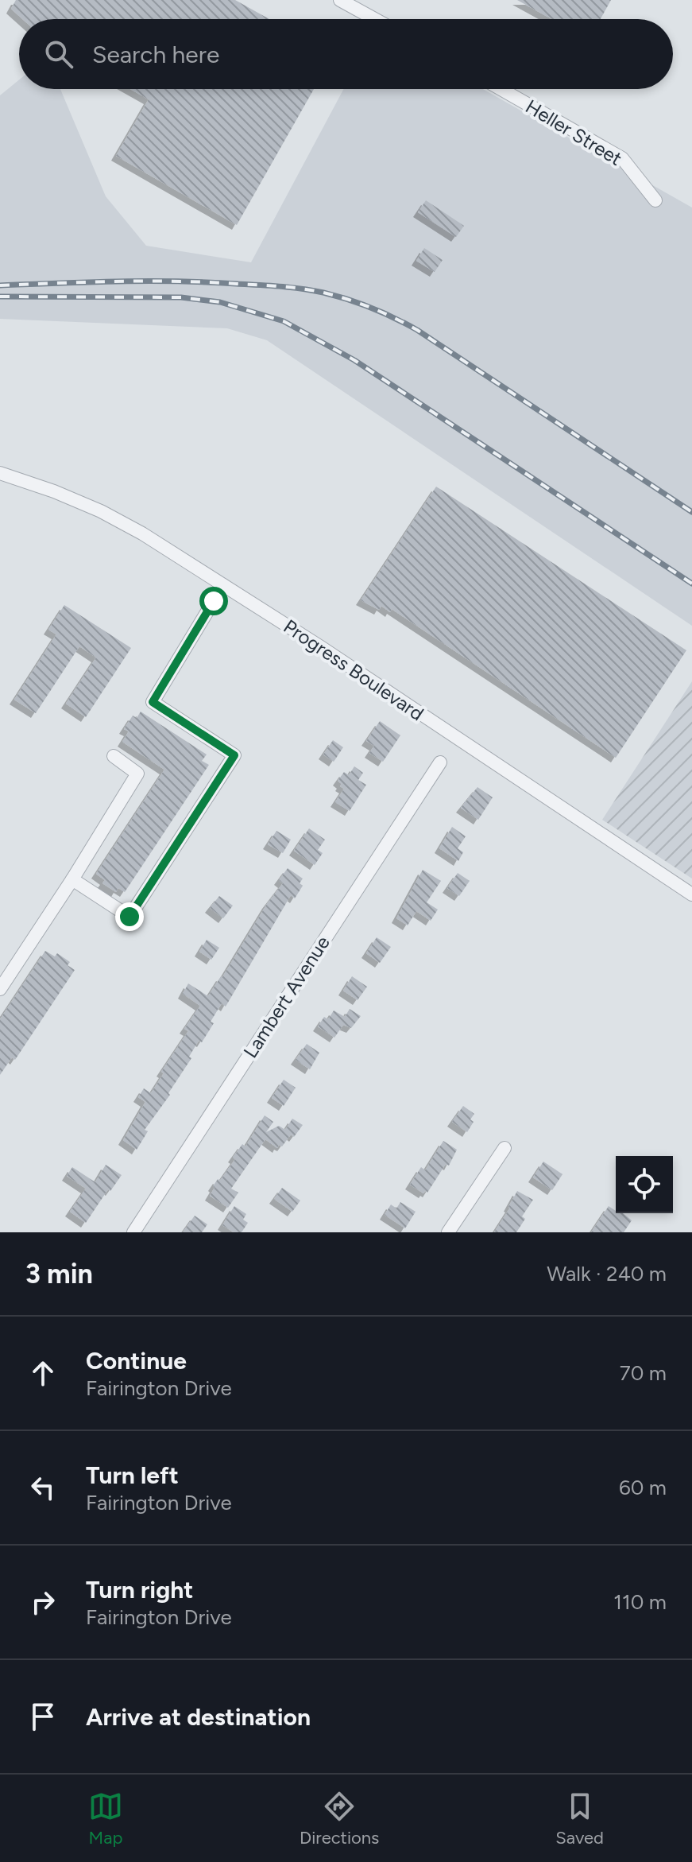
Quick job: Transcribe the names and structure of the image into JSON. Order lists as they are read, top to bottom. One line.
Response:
{"streets":{"street":["Heller Street","Progress Boulevard","Lambert Avenue"]},"page":{"search":"Search here","heading":["3 min","Walk · 240 m"],"list":[["Continue","Fairington Drive","70 m"],["Turn left","Fairington Drive","60 m"],["Turn right","Fairington Drive","110 m"],"Arrive at destination"],"nav":["Map","Directions","Saved"]}}
